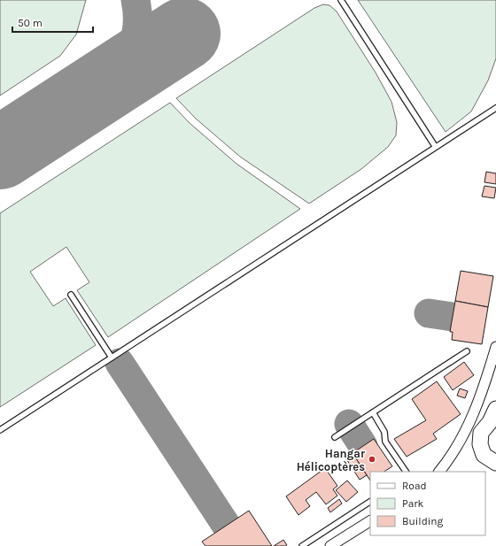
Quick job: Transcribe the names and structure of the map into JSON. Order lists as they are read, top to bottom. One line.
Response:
{"places":["Hangar Hélicoptères"],"legend":["Road","Park","Building"],"scale_bar":"50 m"}
